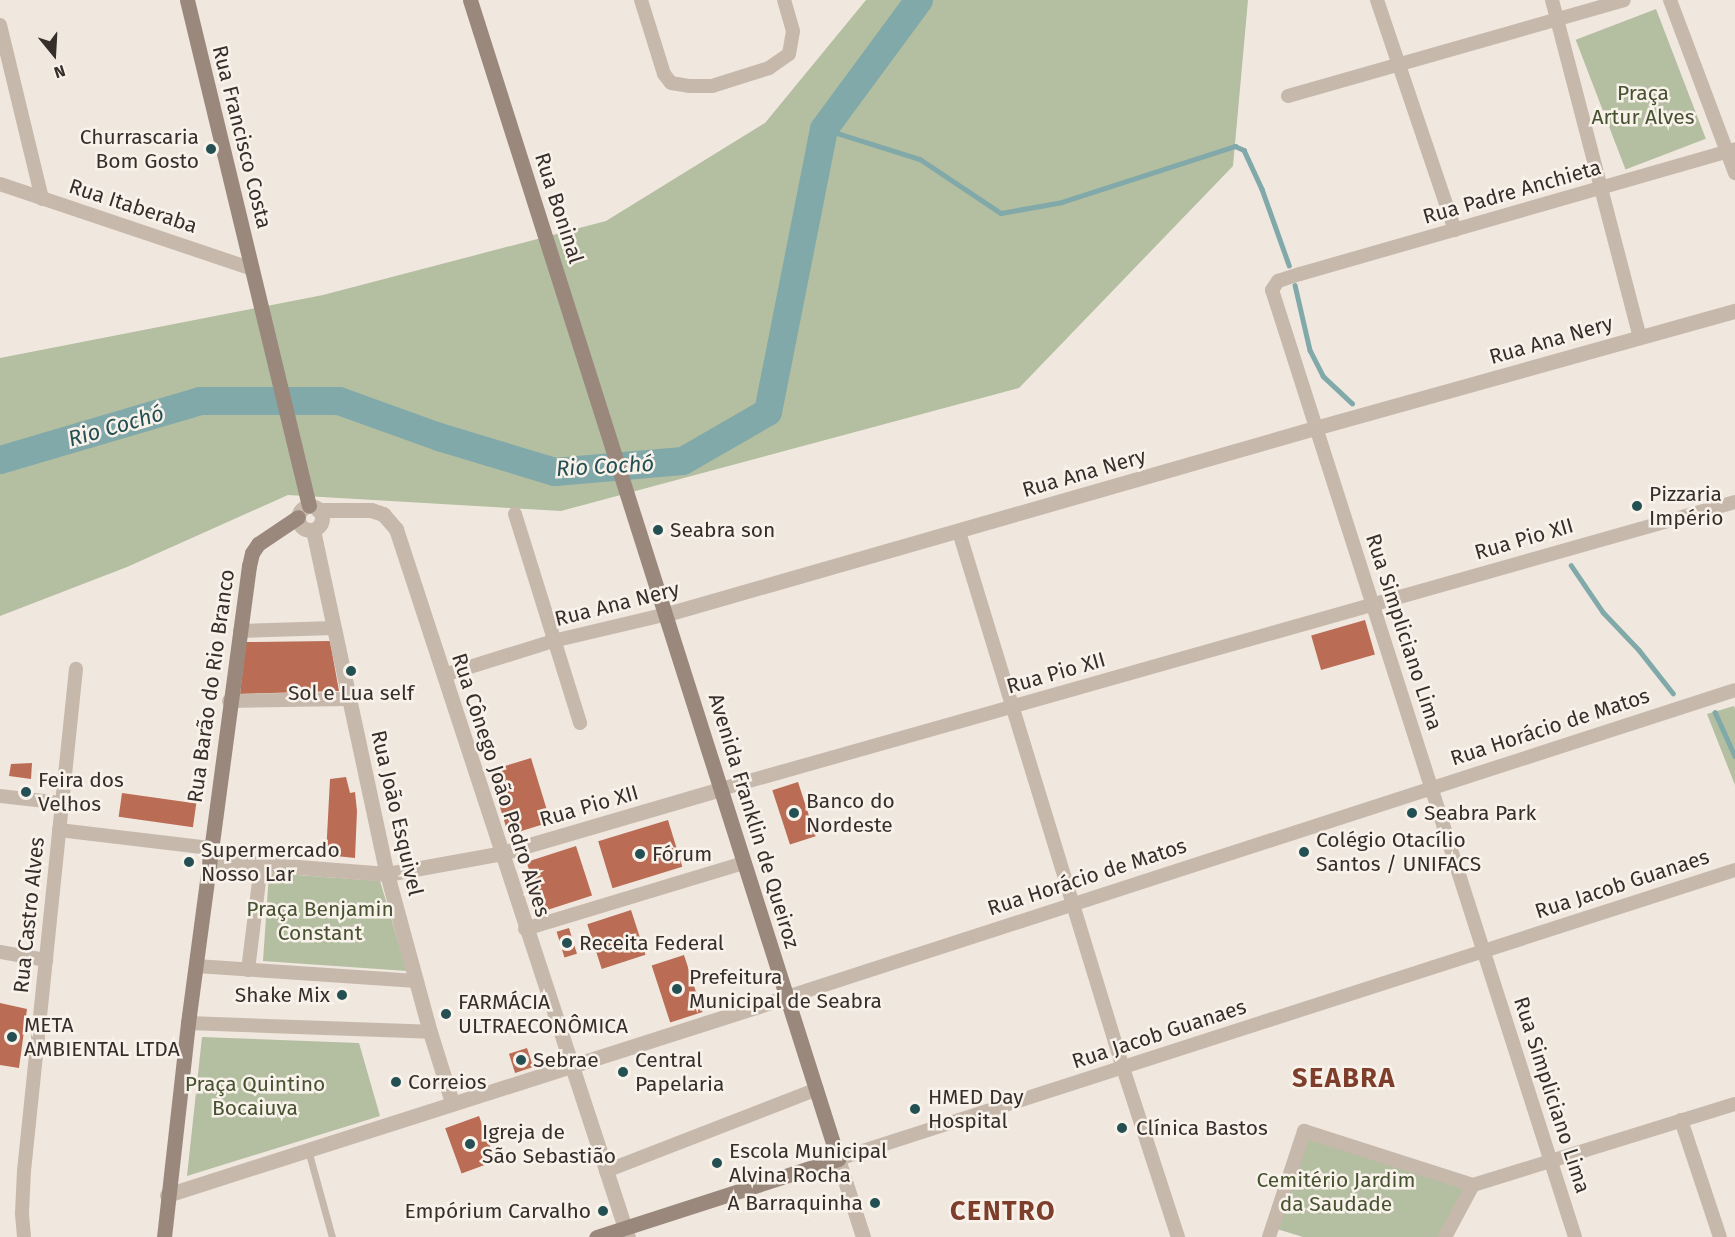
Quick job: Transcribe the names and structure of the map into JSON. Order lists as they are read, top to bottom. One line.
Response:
{"streets":{"main road":["Rua Francisco Costa","Rua Boninal","Rua Barão do Rio Branco","Avenida Franklin de Queiroz","Rua Jacob Guanaes"],"street":["Rua Padre Anchieta","Rua Itaberaba","Rua Ana Nery","Rua Pio XII","Rua Simpliciano Lima","Rua Horácio de Matos","Rua Cônego João Pedro Alves","Rua João Esquivel","Rua Castro Alves"]},"crossings":[["Rua Francisco Costa","Rua Itaberaba"],["Rua Francisco Costa","Rua Barão do Rio Branco"],["Rua Francisco Costa","Rua Cônego João Pedro Alves"],["Rua Francisco Costa","Rua João Esquivel"],["Rua Padre Anchieta","Rua Simpliciano Lima"],["Rua Boninal","Avenida Franklin de Queiroz"],["Rua Ana Nery","Rua Simpliciano Lima"],["Rua Ana Nery","Rua Cônego João Pedro Alves"],["Rua Ana Nery","Avenida Franklin de Queiroz"],["Rua Pio XII","Rua Simpliciano Lima"],["Rua Pio XII","Rua Cônego João Pedro Alves"],["Rua Pio XII","Rua João Esquivel"],["Rua Pio XII","Avenida Franklin de Queiroz"],["Rua Simpliciano Lima","Rua Horácio de Matos"],["Rua Simpliciano Lima","Rua Jacob Guanaes"],["Rua Barão do Rio Branco","Rua Cônego João Pedro Alves"],["Rua Barão do Rio Branco","Rua João Esquivel"],["Rua Horácio de Matos","Rua Cônego João Pedro Alves"],["Rua Horácio de Matos","Rua João Esquivel"],["Rua Horácio de Matos","Avenida Franklin de Queiroz"],["Rua Cônego João Pedro Alves","Rua João Esquivel"],["Rua Cônego João Pedro Alves","Rua Jacob Guanaes"],["Avenida Franklin de Queiroz","Rua Jacob Guanaes"]],"districts":["SEABRA","CENTRO"],"water":["Rio Cochó"],"parks":["Praça Artur Alves","Praça Benjamin Constant","Praça Quintino Bocaiuva","Cemitério Jardim da Saudade"],"places":["Churrascaria Bom Gosto","Pizzaria Império","Seabra son","Sol e Lua self","Feira dos Velhos","Banco do Nordeste","Seabra Park","Colégio Otacílio Santos / UNIFACS","Fórum","Supermercado Nosso Lar","Receita Federal","Prefeitura Municipal de Seabra","Shake Mix","FARMÁCIA ULTRAECONÔMICA","META AMBIENTAL LTDA","Sebrae","Central Papelaria","Correios","HMED Day Hospital","Clínica Bastos","Igreja de São Sebastião","Escola Municipal Alvina Rocha","A Barraquinha","Empórium Carvalho"],"north":"bottom"}
